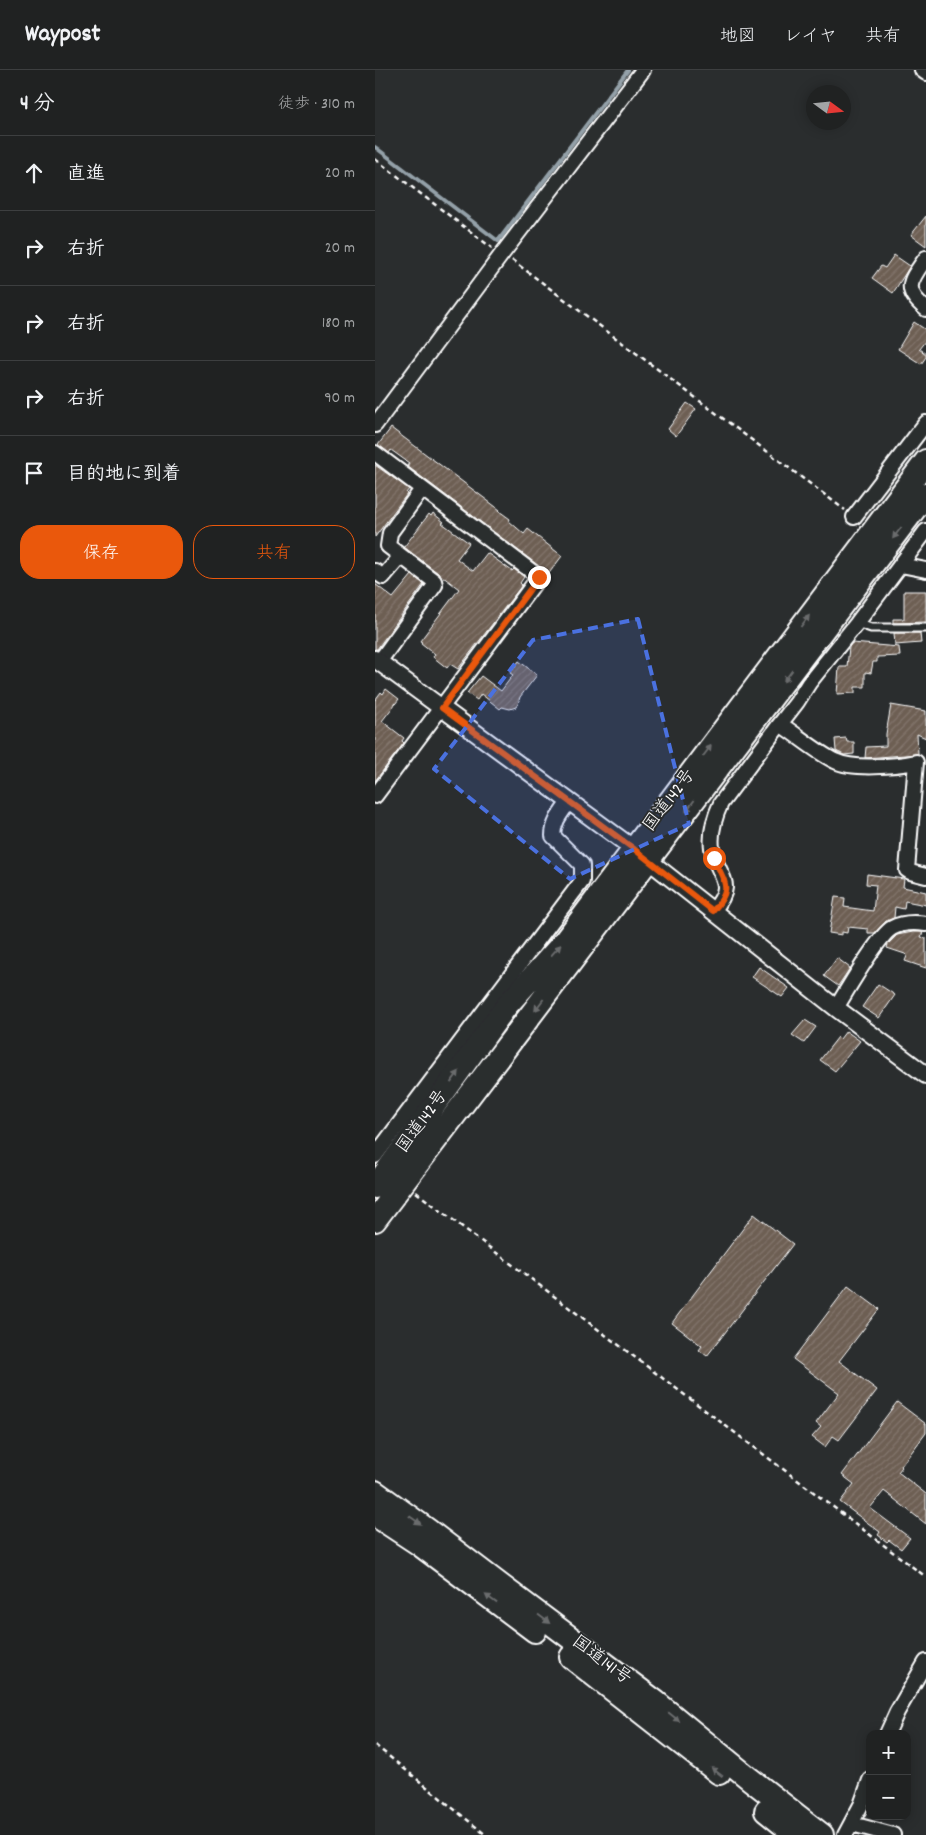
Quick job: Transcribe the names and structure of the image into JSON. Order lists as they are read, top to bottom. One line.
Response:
{"streets":{"highway":["国道142号","国道141号"]},"north":"right","page":{"header":"Waypost","nav":["地図","レイヤ","共有"],"heading":["4 分","徒歩 · 310 m"],"list":[["直進","20 m"],["右折","20 m"],["右折","180 m"],["右折","90 m"],"目的地に到着"],"buttons":["保存","共有"],"map_buttons":["+","−"]}}
